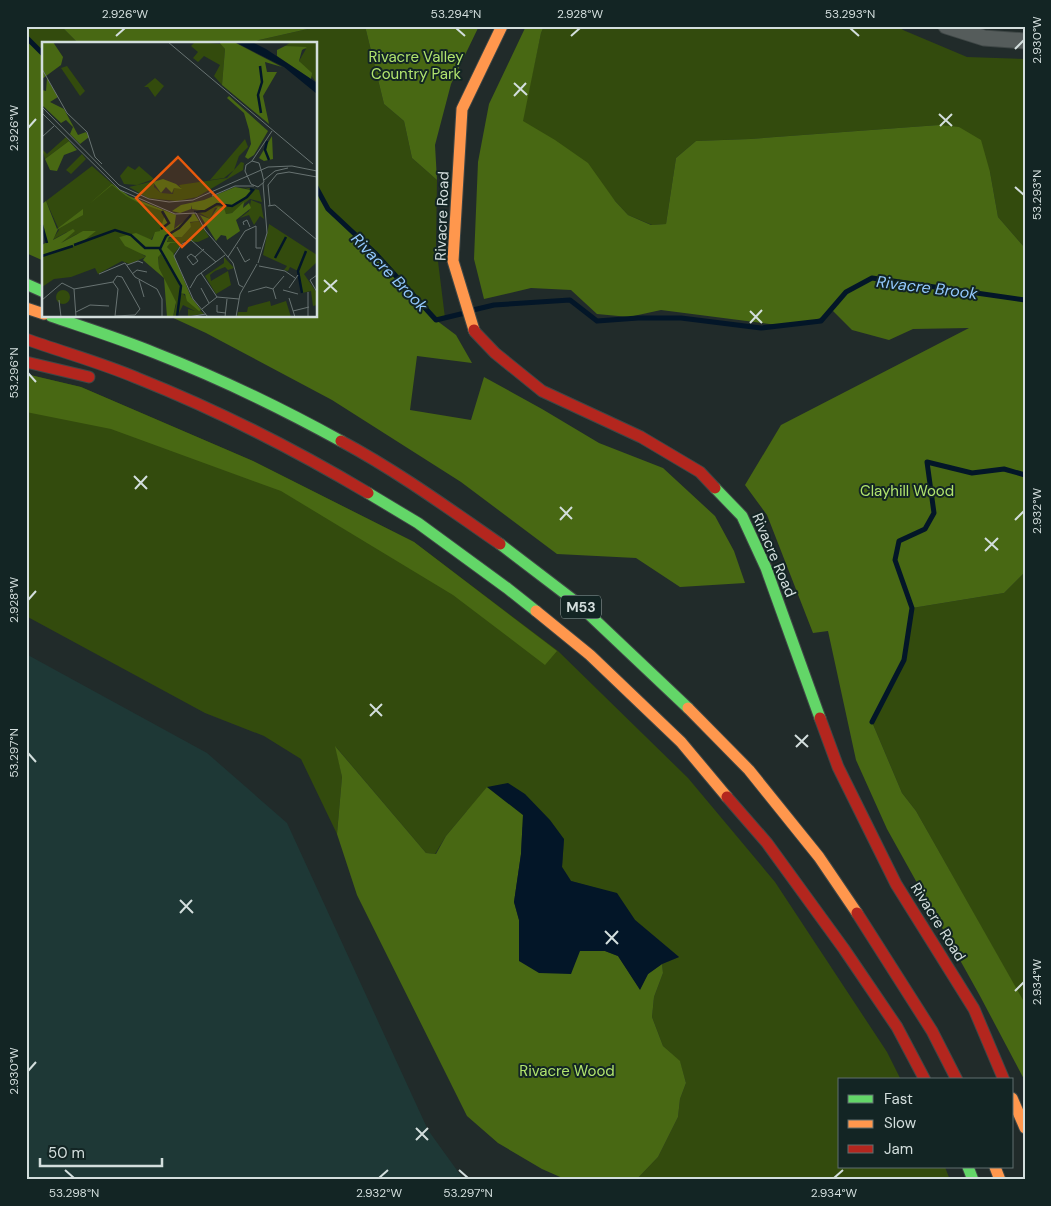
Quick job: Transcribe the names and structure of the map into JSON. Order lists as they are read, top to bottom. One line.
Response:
{"streets":{"main road":["Rivacre Road","M53"]},"water":["Rivacre Brook"],"parks":["Rivacre Valley Country Park","Clayhill Wood","Rivacre Wood"],"legend":["Fast","Slow","Jam"],"scale_bar":"50 m","coordinates":["2.926°W","53.294°N","2.928°W","53.293°N","2.930°W","53.296°N","2.932°W","53.297°N","2.934°W","53.298°N"]}
